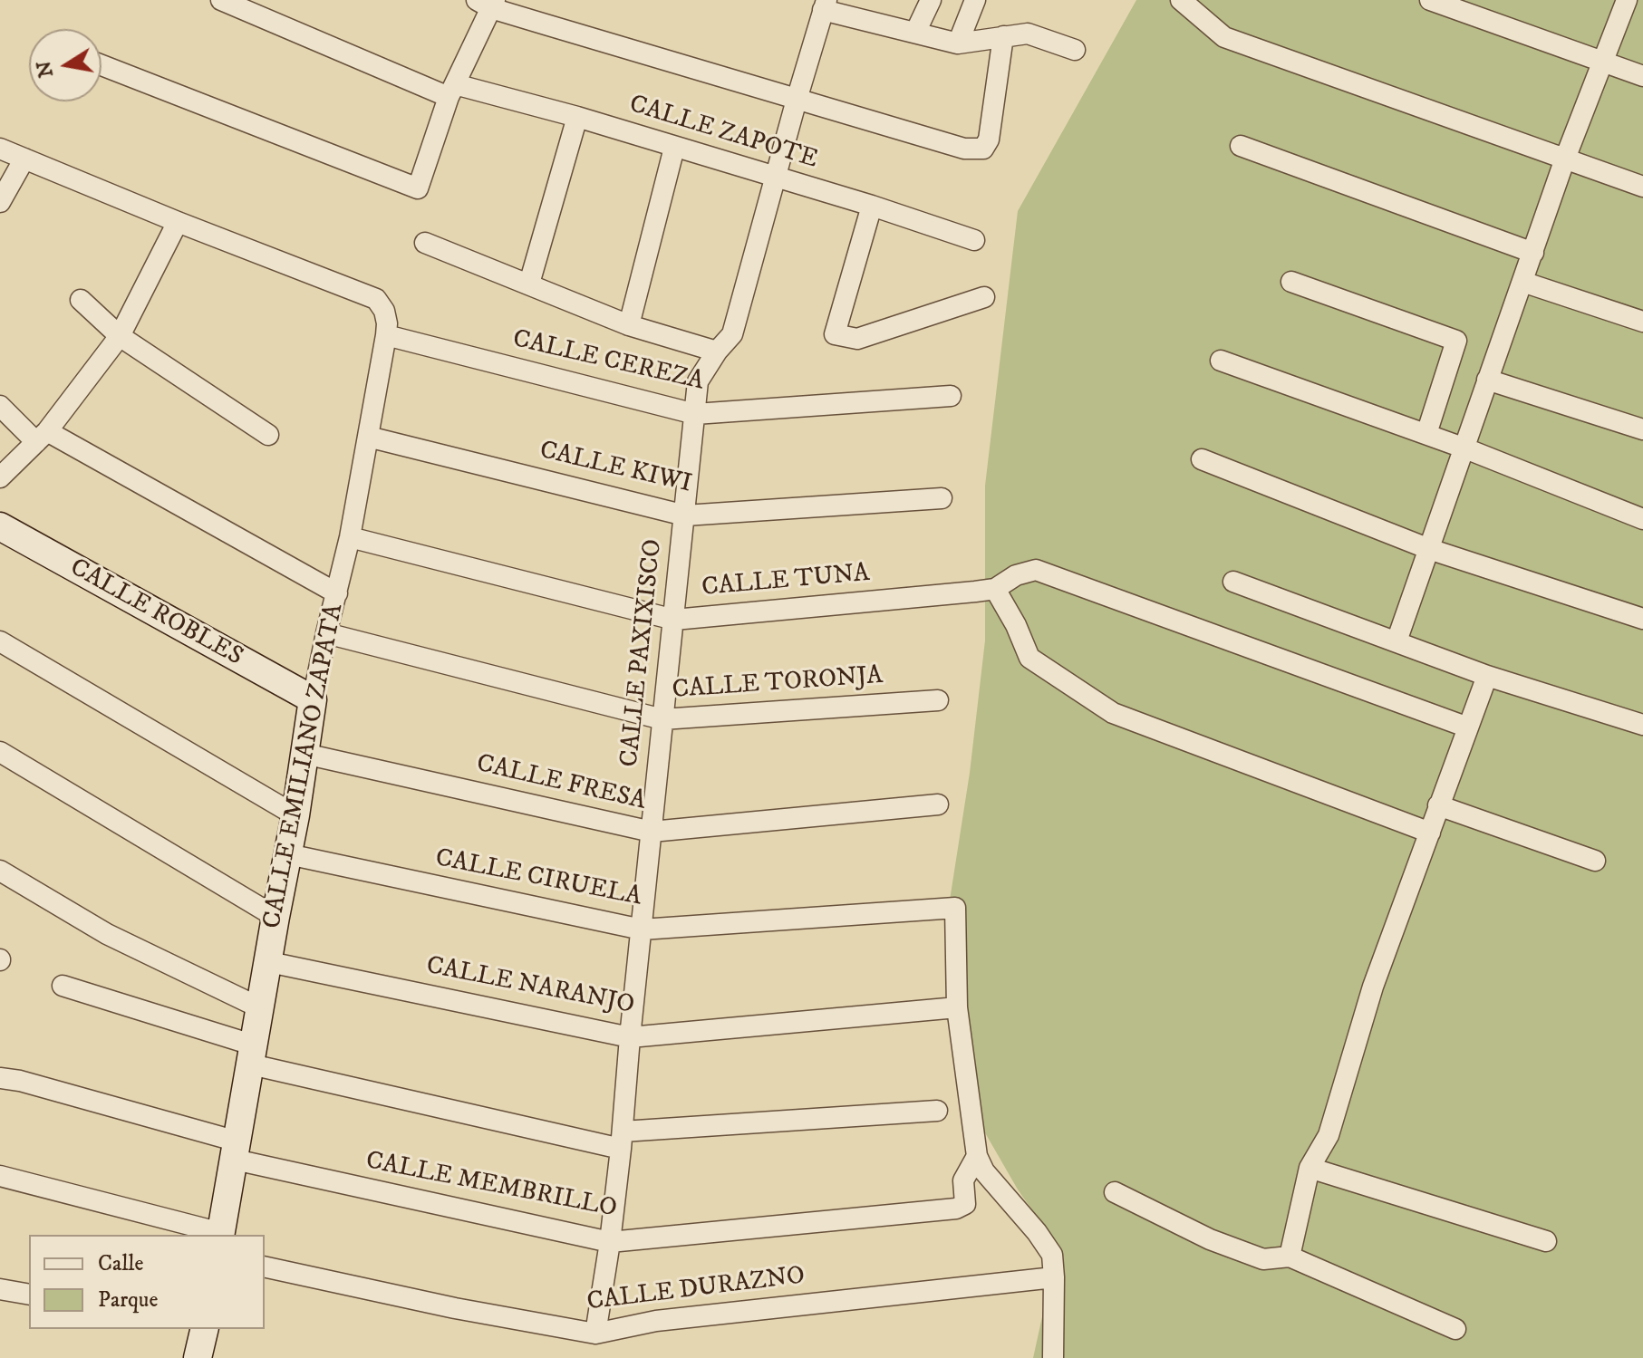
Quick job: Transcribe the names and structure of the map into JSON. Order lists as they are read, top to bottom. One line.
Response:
{"streets":{"main road":["CALLE ROBLES","CALLE EMILIANO ZAPATA"],"street":["CALLE ZAPOTE","CALLE CEREZA","CALLE KIWI","CALLE TUNA","CALLE PAXIXISCO","CALLE TORONJA","CALLE FRESA","CALLE CIRUELA","CALLE NARANJO","CALLE MEMBRILLO","CALLE DURAZNO"]},"crossings":[["CALLE ZAPOTE","CALLE PAXIXISCO"],["CALLE CEREZA","CALLE PAXIXISCO"],["CALLE CEREZA","CALLE EMILIANO ZAPATA"],["CALLE KIWI","CALLE PAXIXISCO"],["CALLE KIWI","CALLE EMILIANO ZAPATA"],["CALLE TUNA","CALLE PAXIXISCO"],["CALLE TUNA","CALLE EMILIANO ZAPATA"],["CALLE ROBLES","CALLE EMILIANO ZAPATA"],["CALLE PAXIXISCO","CALLE TORONJA"],["CALLE PAXIXISCO","CALLE FRESA"],["CALLE PAXIXISCO","CALLE CIRUELA"],["CALLE PAXIXISCO","CALLE NARANJO"],["CALLE PAXIXISCO","CALLE MEMBRILLO"],["CALLE PAXIXISCO","CALLE DURAZNO"],["CALLE TORONJA","CALLE EMILIANO ZAPATA"],["CALLE EMILIANO ZAPATA","CALLE FRESA"],["CALLE EMILIANO ZAPATA","CALLE CIRUELA"],["CALLE EMILIANO ZAPATA","CALLE NARANJO"],["CALLE EMILIANO ZAPATA","CALLE MEMBRILLO"],["CALLE CIRUELA","CALLE NARANJO"]],"legend":["Calle","Parque"],"north":"left"}
